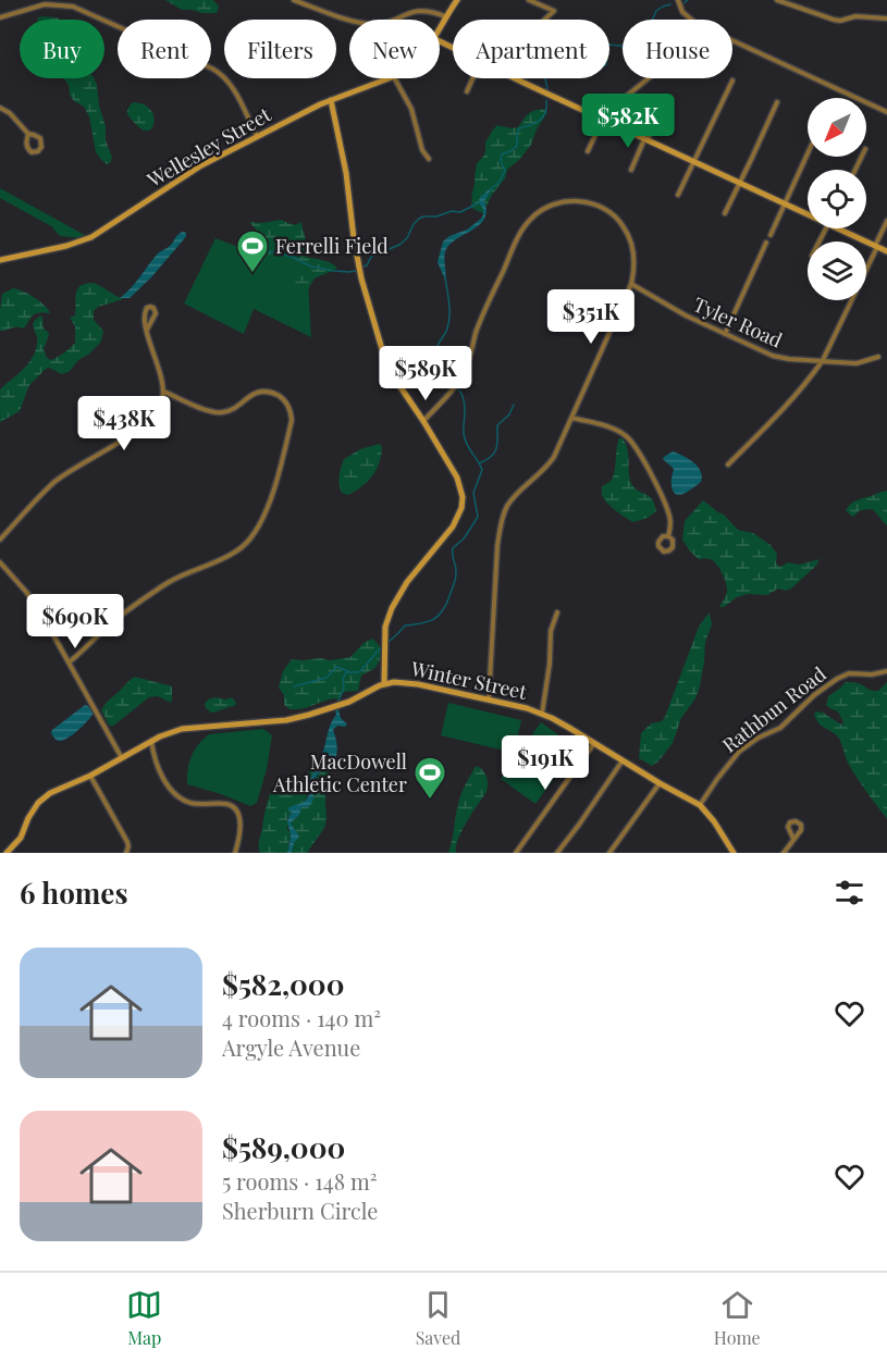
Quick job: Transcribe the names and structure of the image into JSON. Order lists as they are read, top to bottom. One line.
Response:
{"streets":{"street":["Wellesley Street","Tyler Road","Winter Street","Rathbun Road"]},"crossings":[["Winter Street","Rathbun Road"]],"places":{"sports":["Ferrelli Field","MacDowell Athletic Center"]},"north":"bottom left","page":{"chip":["Buy","Rent","Filters","New","Apartment","House"],"price":["$582K","$351K","$589K","$438K","$690K","$191K"],"heading":"6 homes","list":[{"name":"$582,000","note":"4 rooms · 140 m² · Argyle Avenue"},{"name":"$589,000","note":"5 rooms · 148 m² · Sherburn Circle"}],"tabs":["Map","Saved","Home"]}}
